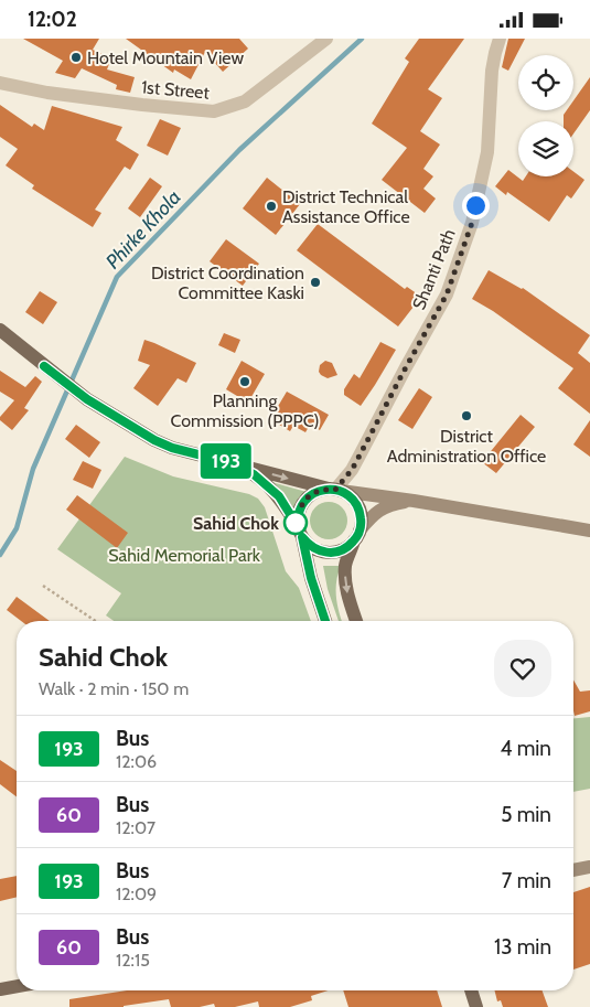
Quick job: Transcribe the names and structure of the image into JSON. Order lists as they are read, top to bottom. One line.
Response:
{"streets":{"street":["1st Street","Shanti Path"]},"water":["Phirke Khola"],"parks":["Sahid Memorial Park"],"places":["Hotel Mountain View","District Technical Assistance Office","District Coordination Committee Kaski","Planning Commission (PPPC)","District Administration Office","Sahid Chok"],"lines":["bus line 193"],"page":{"status":"12:02","on_map":"193","heading":["Sahid Chok","Walk · 2 min · 150 m"],"list":[{"mark":"193","name":"Bus","note":"12:06","value":"4 min"},{"mark":"60","name":"Bus","note":"12:07","value":"5 min"},{"mark":"193","name":"Bus","note":"12:09","value":"7 min"},{"mark":"60","name":"Bus","note":"12:15","value":"13 min"}]}}
